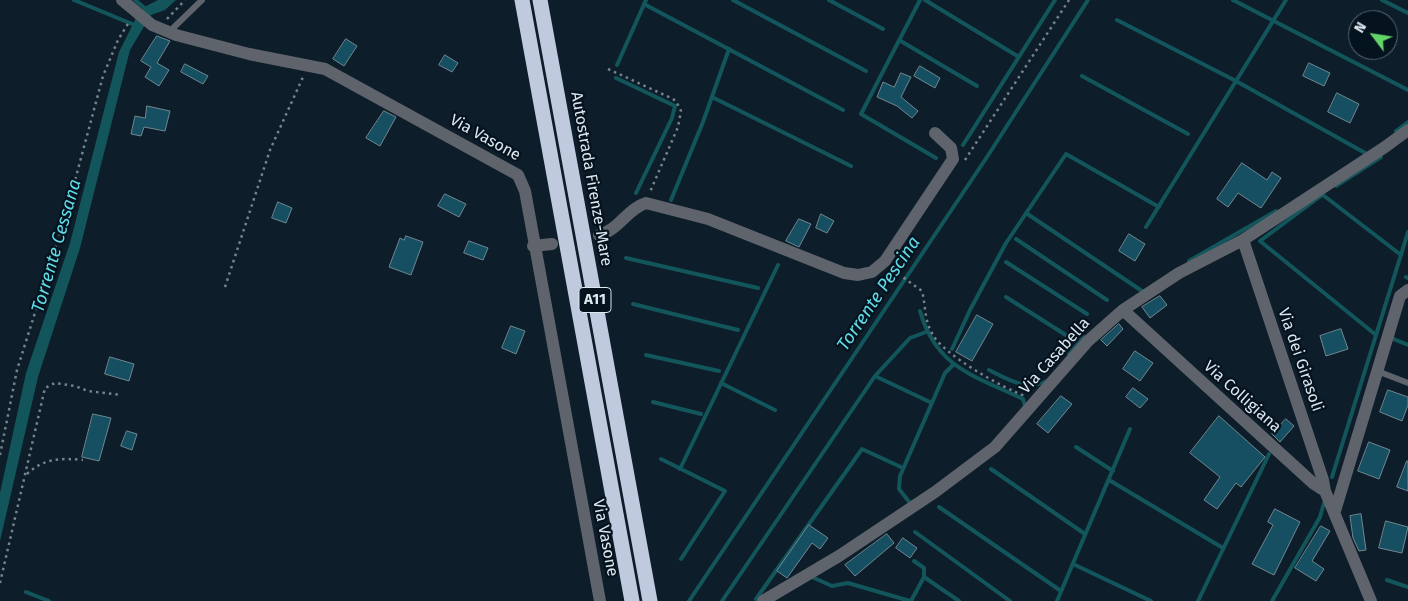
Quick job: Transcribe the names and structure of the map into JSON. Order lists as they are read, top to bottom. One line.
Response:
{"streets":{"highway":["Autostrada Firenze-Mare","A11"],"street":["Via Vasone","Via Casabella","Via dei Girasoli","Via Colligiana"]},"crossings":[["Via Casabella","Via dei Girasoli"],["Via Casabella","Via Colligiana"],["Via dei Girasoli","Via Colligiana"]],"water":["Torrente Cessana","Torrente Pescina"],"north":"top left"}
